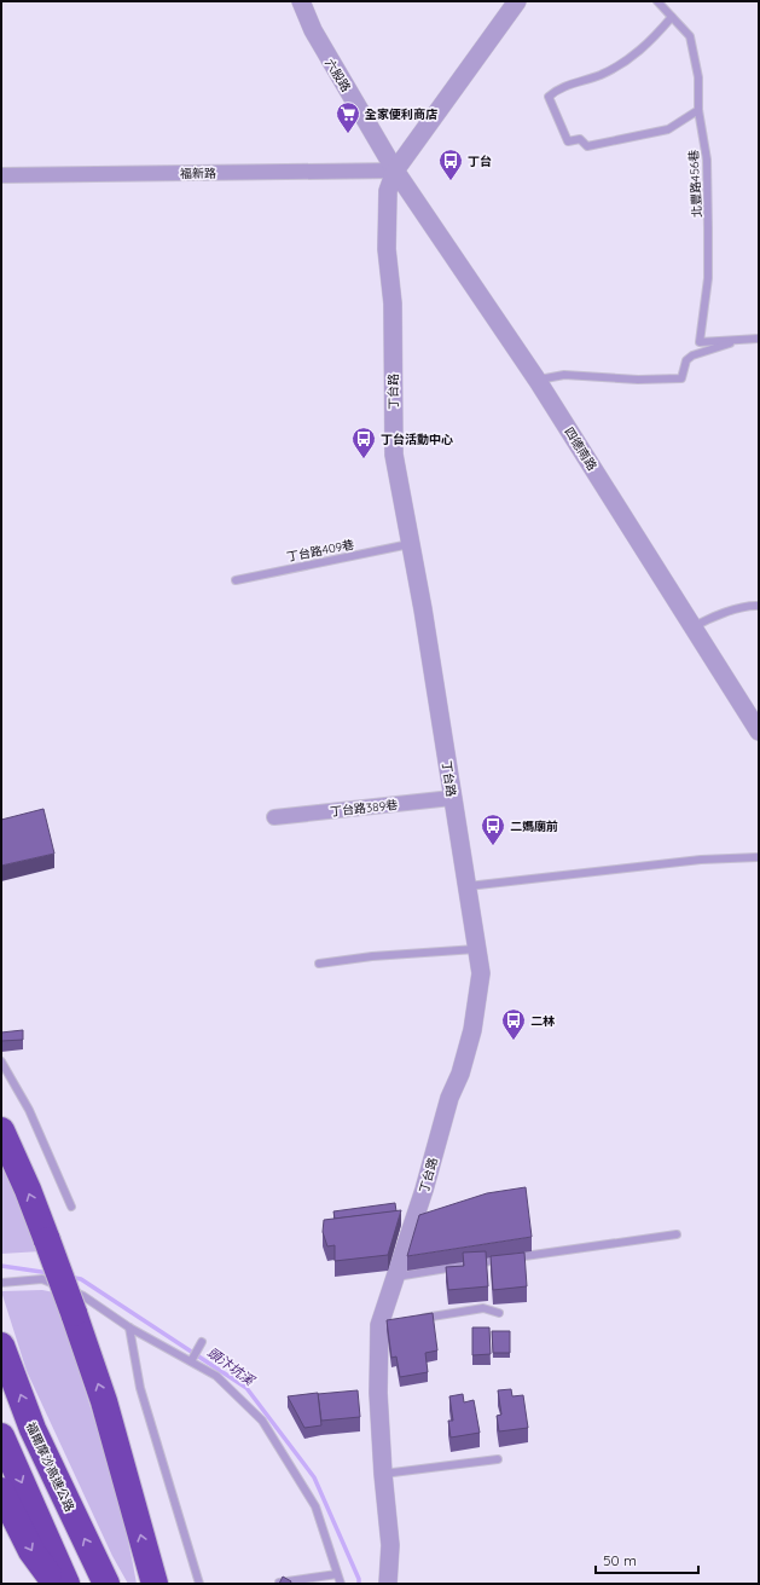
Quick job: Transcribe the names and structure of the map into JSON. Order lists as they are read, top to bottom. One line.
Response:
{"streets":{"highway":["福爾摩沙高速公路"],"street":["六股路","福新路","丁台路","四德南路","丁台路389巷"],"lane":["北豐路456巷","丁台路409巷"]},"crossings":[["六股路","福新路"],["六股路","丁台路"],["六股路","四德南路"],["福新路","丁台路"],["福新路","四德南路"],["北豐路456巷","四德南路"],["丁台路","四德南路"],["丁台路","丁台路409巷"],["丁台路","丁台路389巷"]],"water":["頭汴坑溪"],"places":{"supermarket":["全家便利商店"],"bus stop":["丁台","丁台活動中心","二媽廟前","二林"]},"scale_bar":"50 m"}
